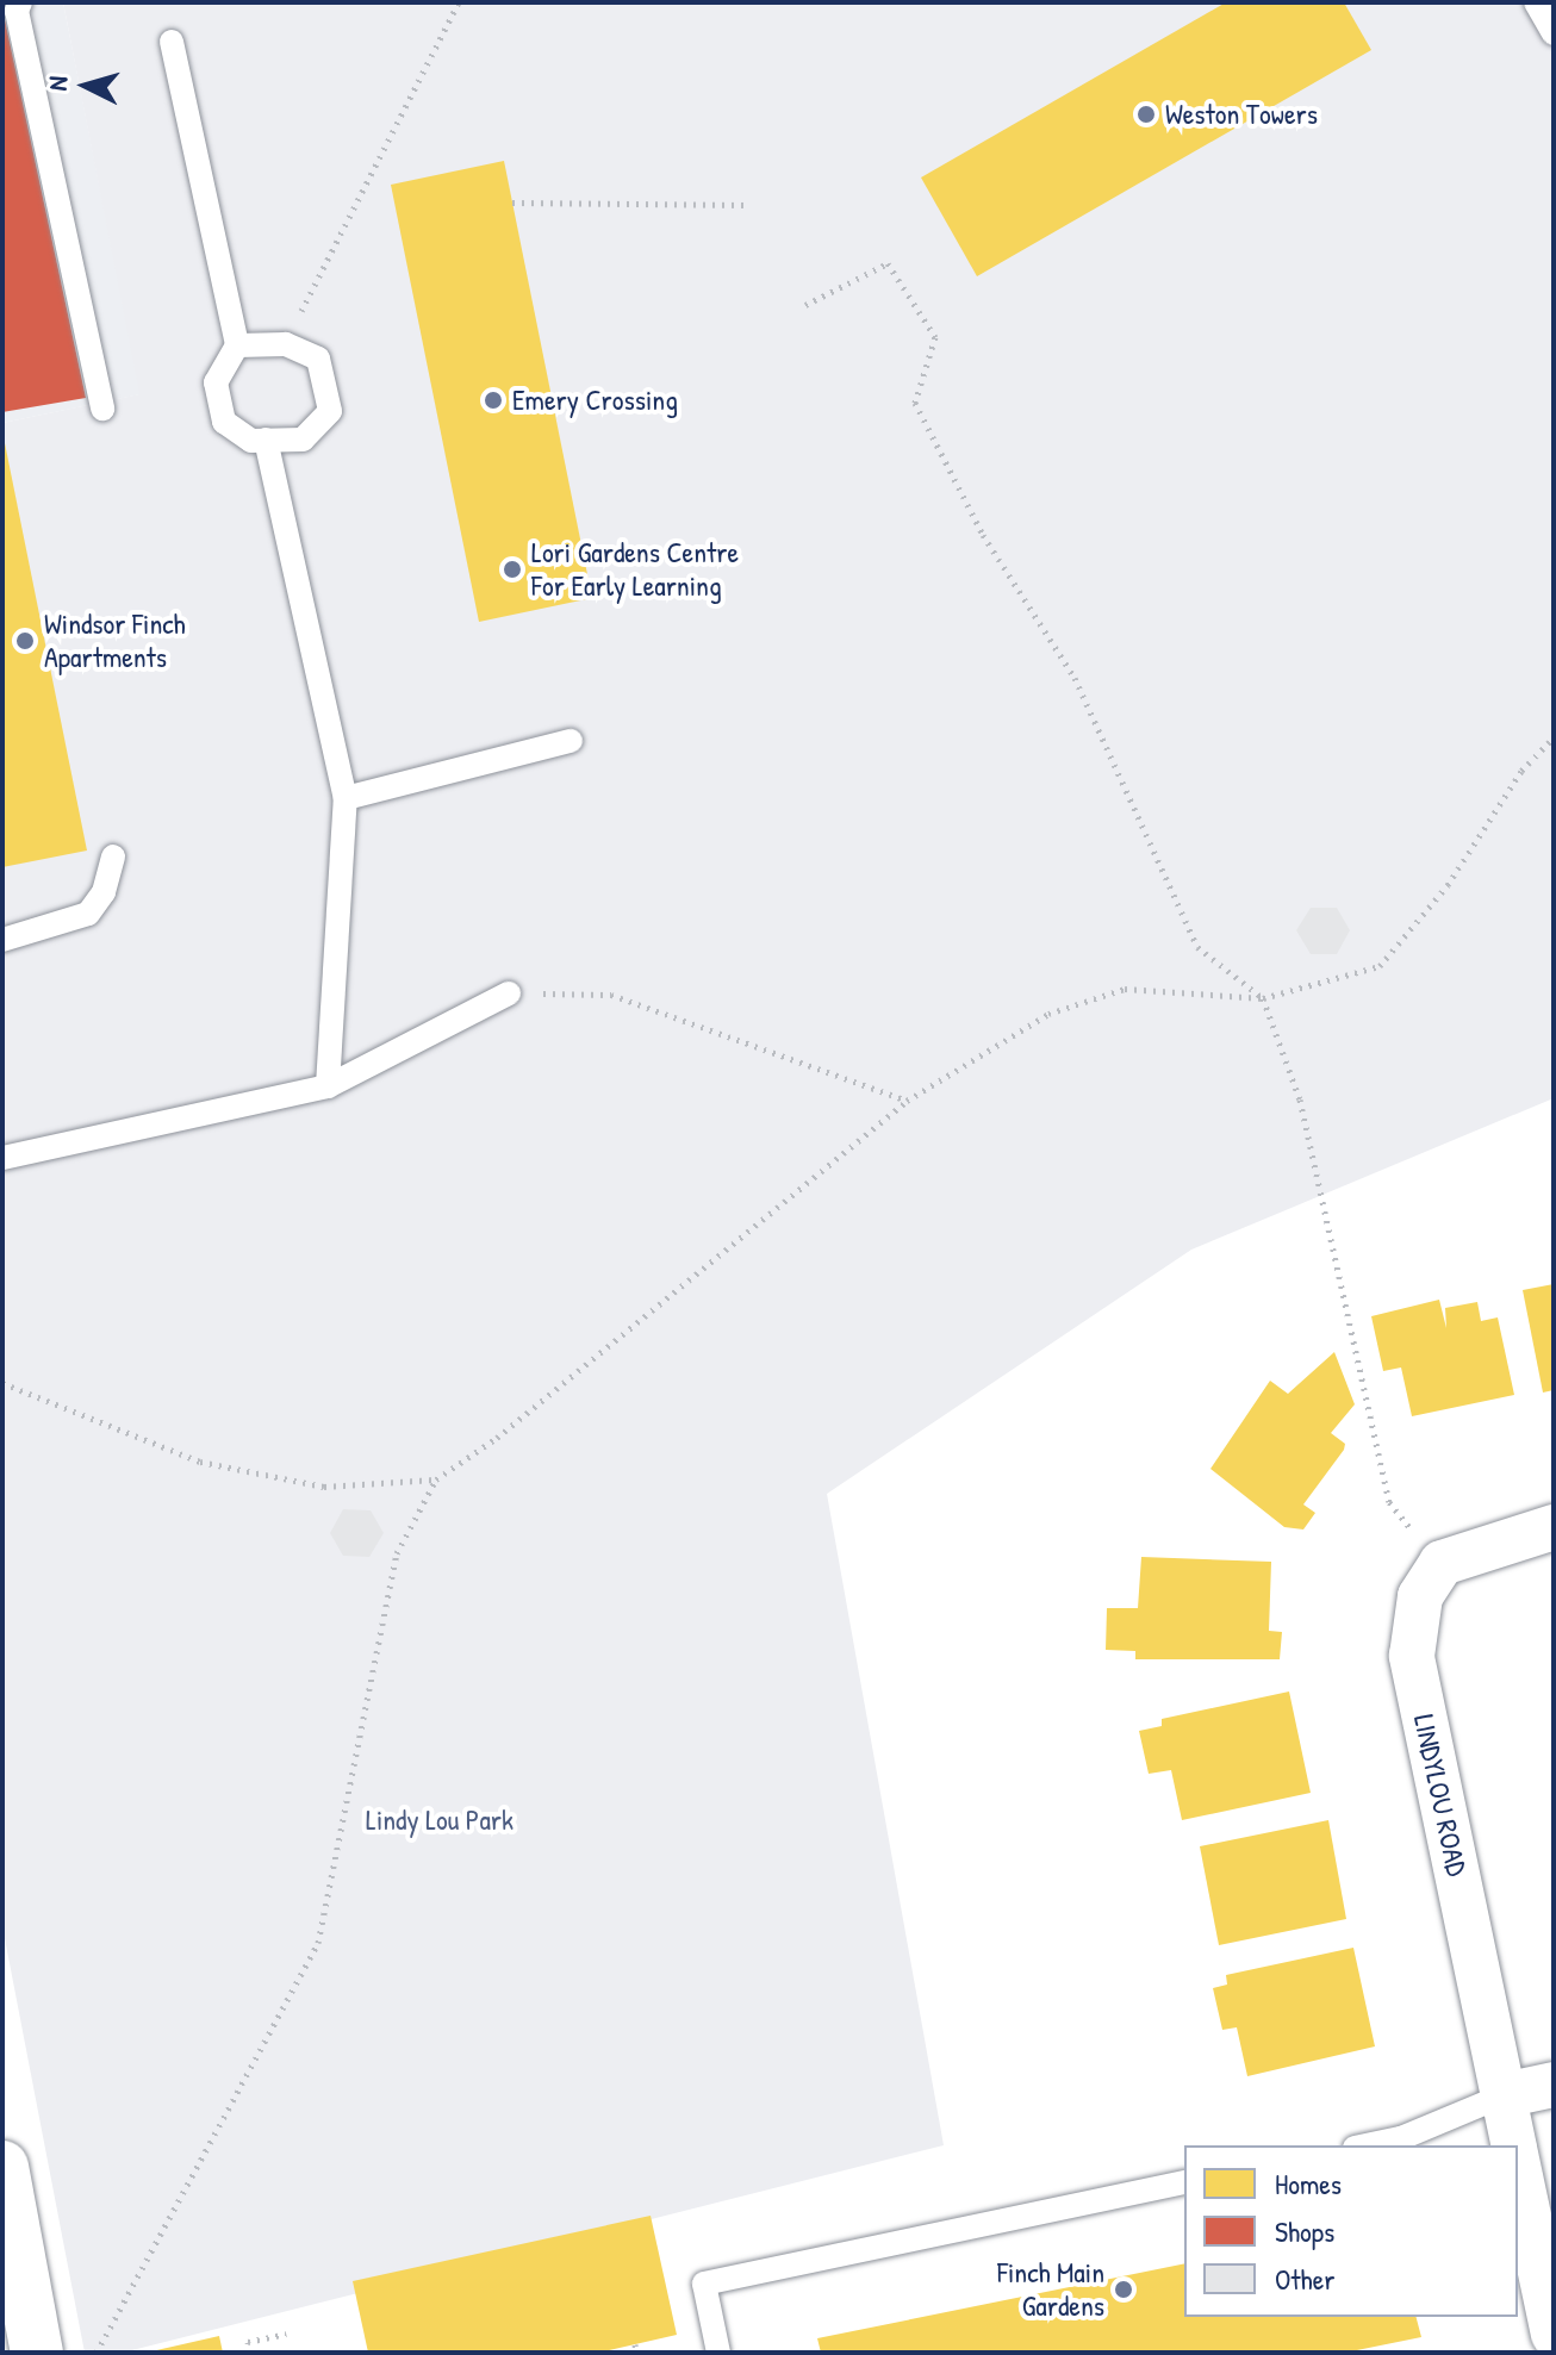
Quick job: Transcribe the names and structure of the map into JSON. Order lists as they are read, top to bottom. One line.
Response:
{"streets":{"street":["LINDYLOU ROAD"]},"parks":["Lindy Lou Park"],"places":["Weston Towers","Emery Crossing","Lori Gardens Centre For Early Learning","Windsor Finch Apartments","Finch Main Gardens"],"legend":["Homes","Shops","Other"],"north":"left"}
